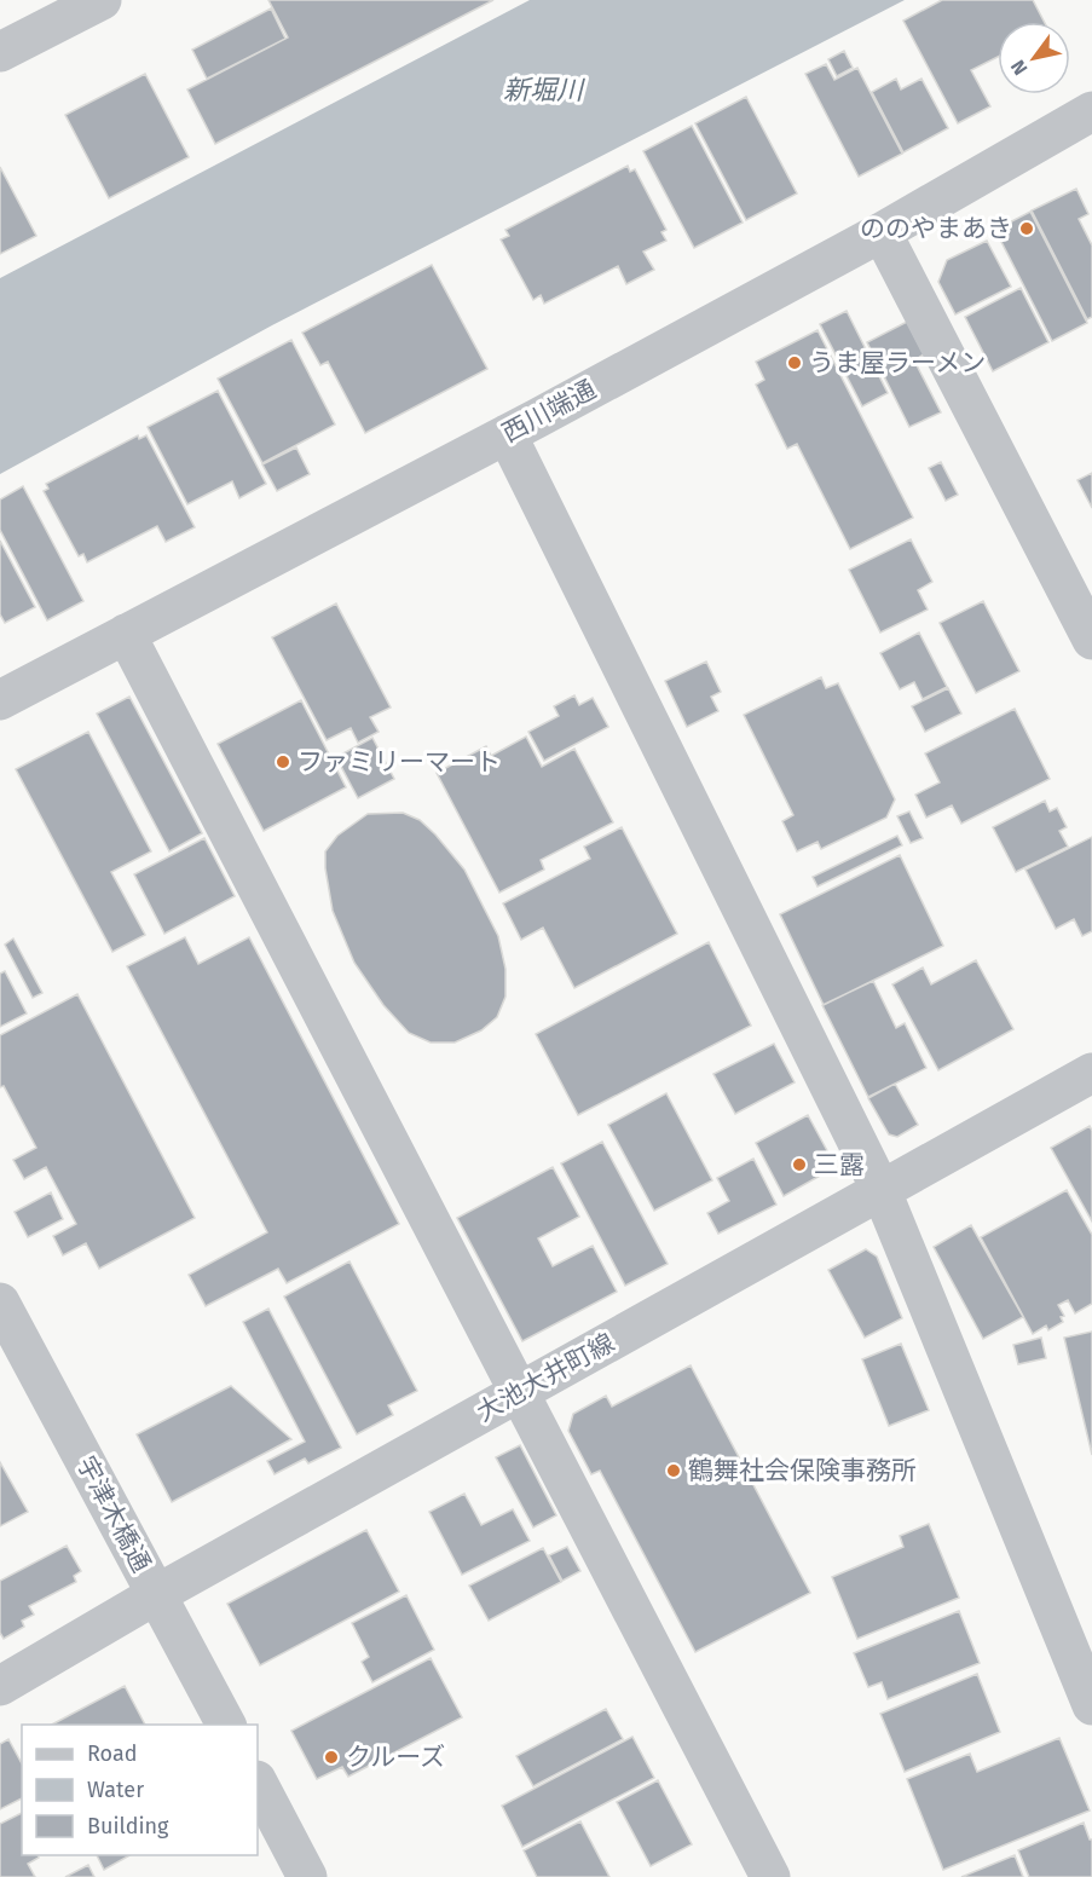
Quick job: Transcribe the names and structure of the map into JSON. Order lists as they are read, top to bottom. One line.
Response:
{"streets":{"street":["西川端通","大池大井町線","宇津木橋通"]},"crossings":[["大池大井町線","宇津木橋通"]],"water":["新堀川"],"places":["ののやまあき","うま屋ラーメン","ファミリーマート","三露","鶴舞社会保険事務所","クルーズ"],"legend":["Road","Water","Building"],"north":"bottom left"}
